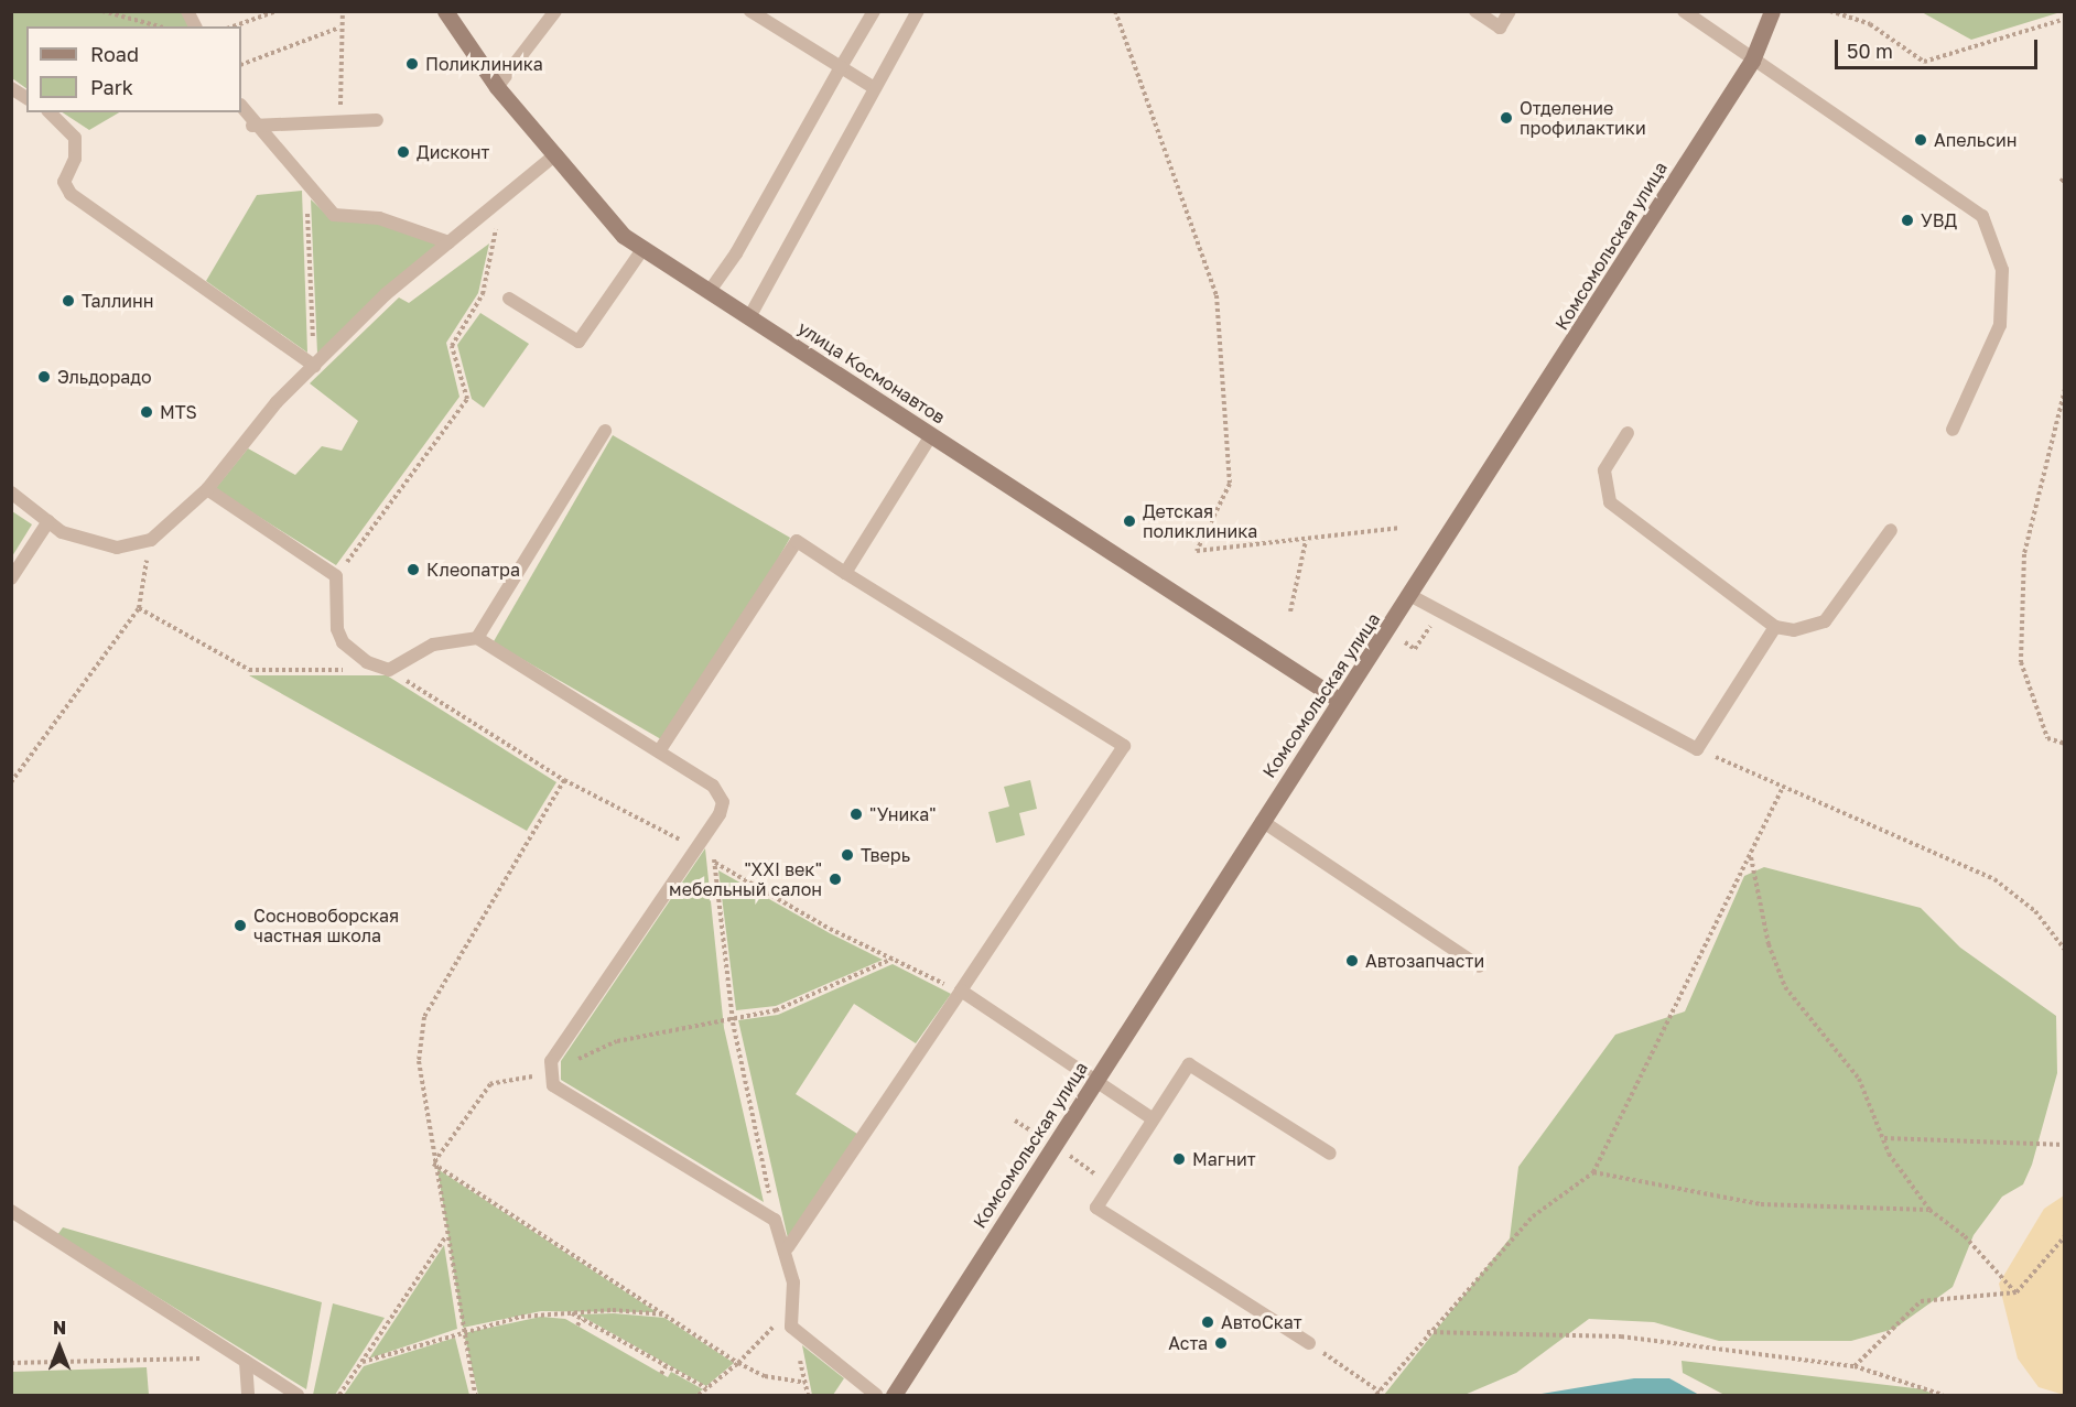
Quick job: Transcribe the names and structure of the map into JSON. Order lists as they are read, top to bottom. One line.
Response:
{"streets":{"street":["Комсомольская улица","улица Космонавтов"]},"crossings":[["Комсомольская улица","улица Космонавтов"]],"places":["Поликлиника","Отделение профилактики","Апельсин","Дисконт","УВД","Таллинн","Эльдорадо","MTS","Детская поликлиника","Клеопатра","\"Уника\"","Тверь","\"XXI век\" мебельный салон","Сосновоборская частная школа","Автозапчасти","Магнит","АвтоСкат","Аста"],"legend":["Road","Park"],"scale_bar":"50 m","north":"top"}
